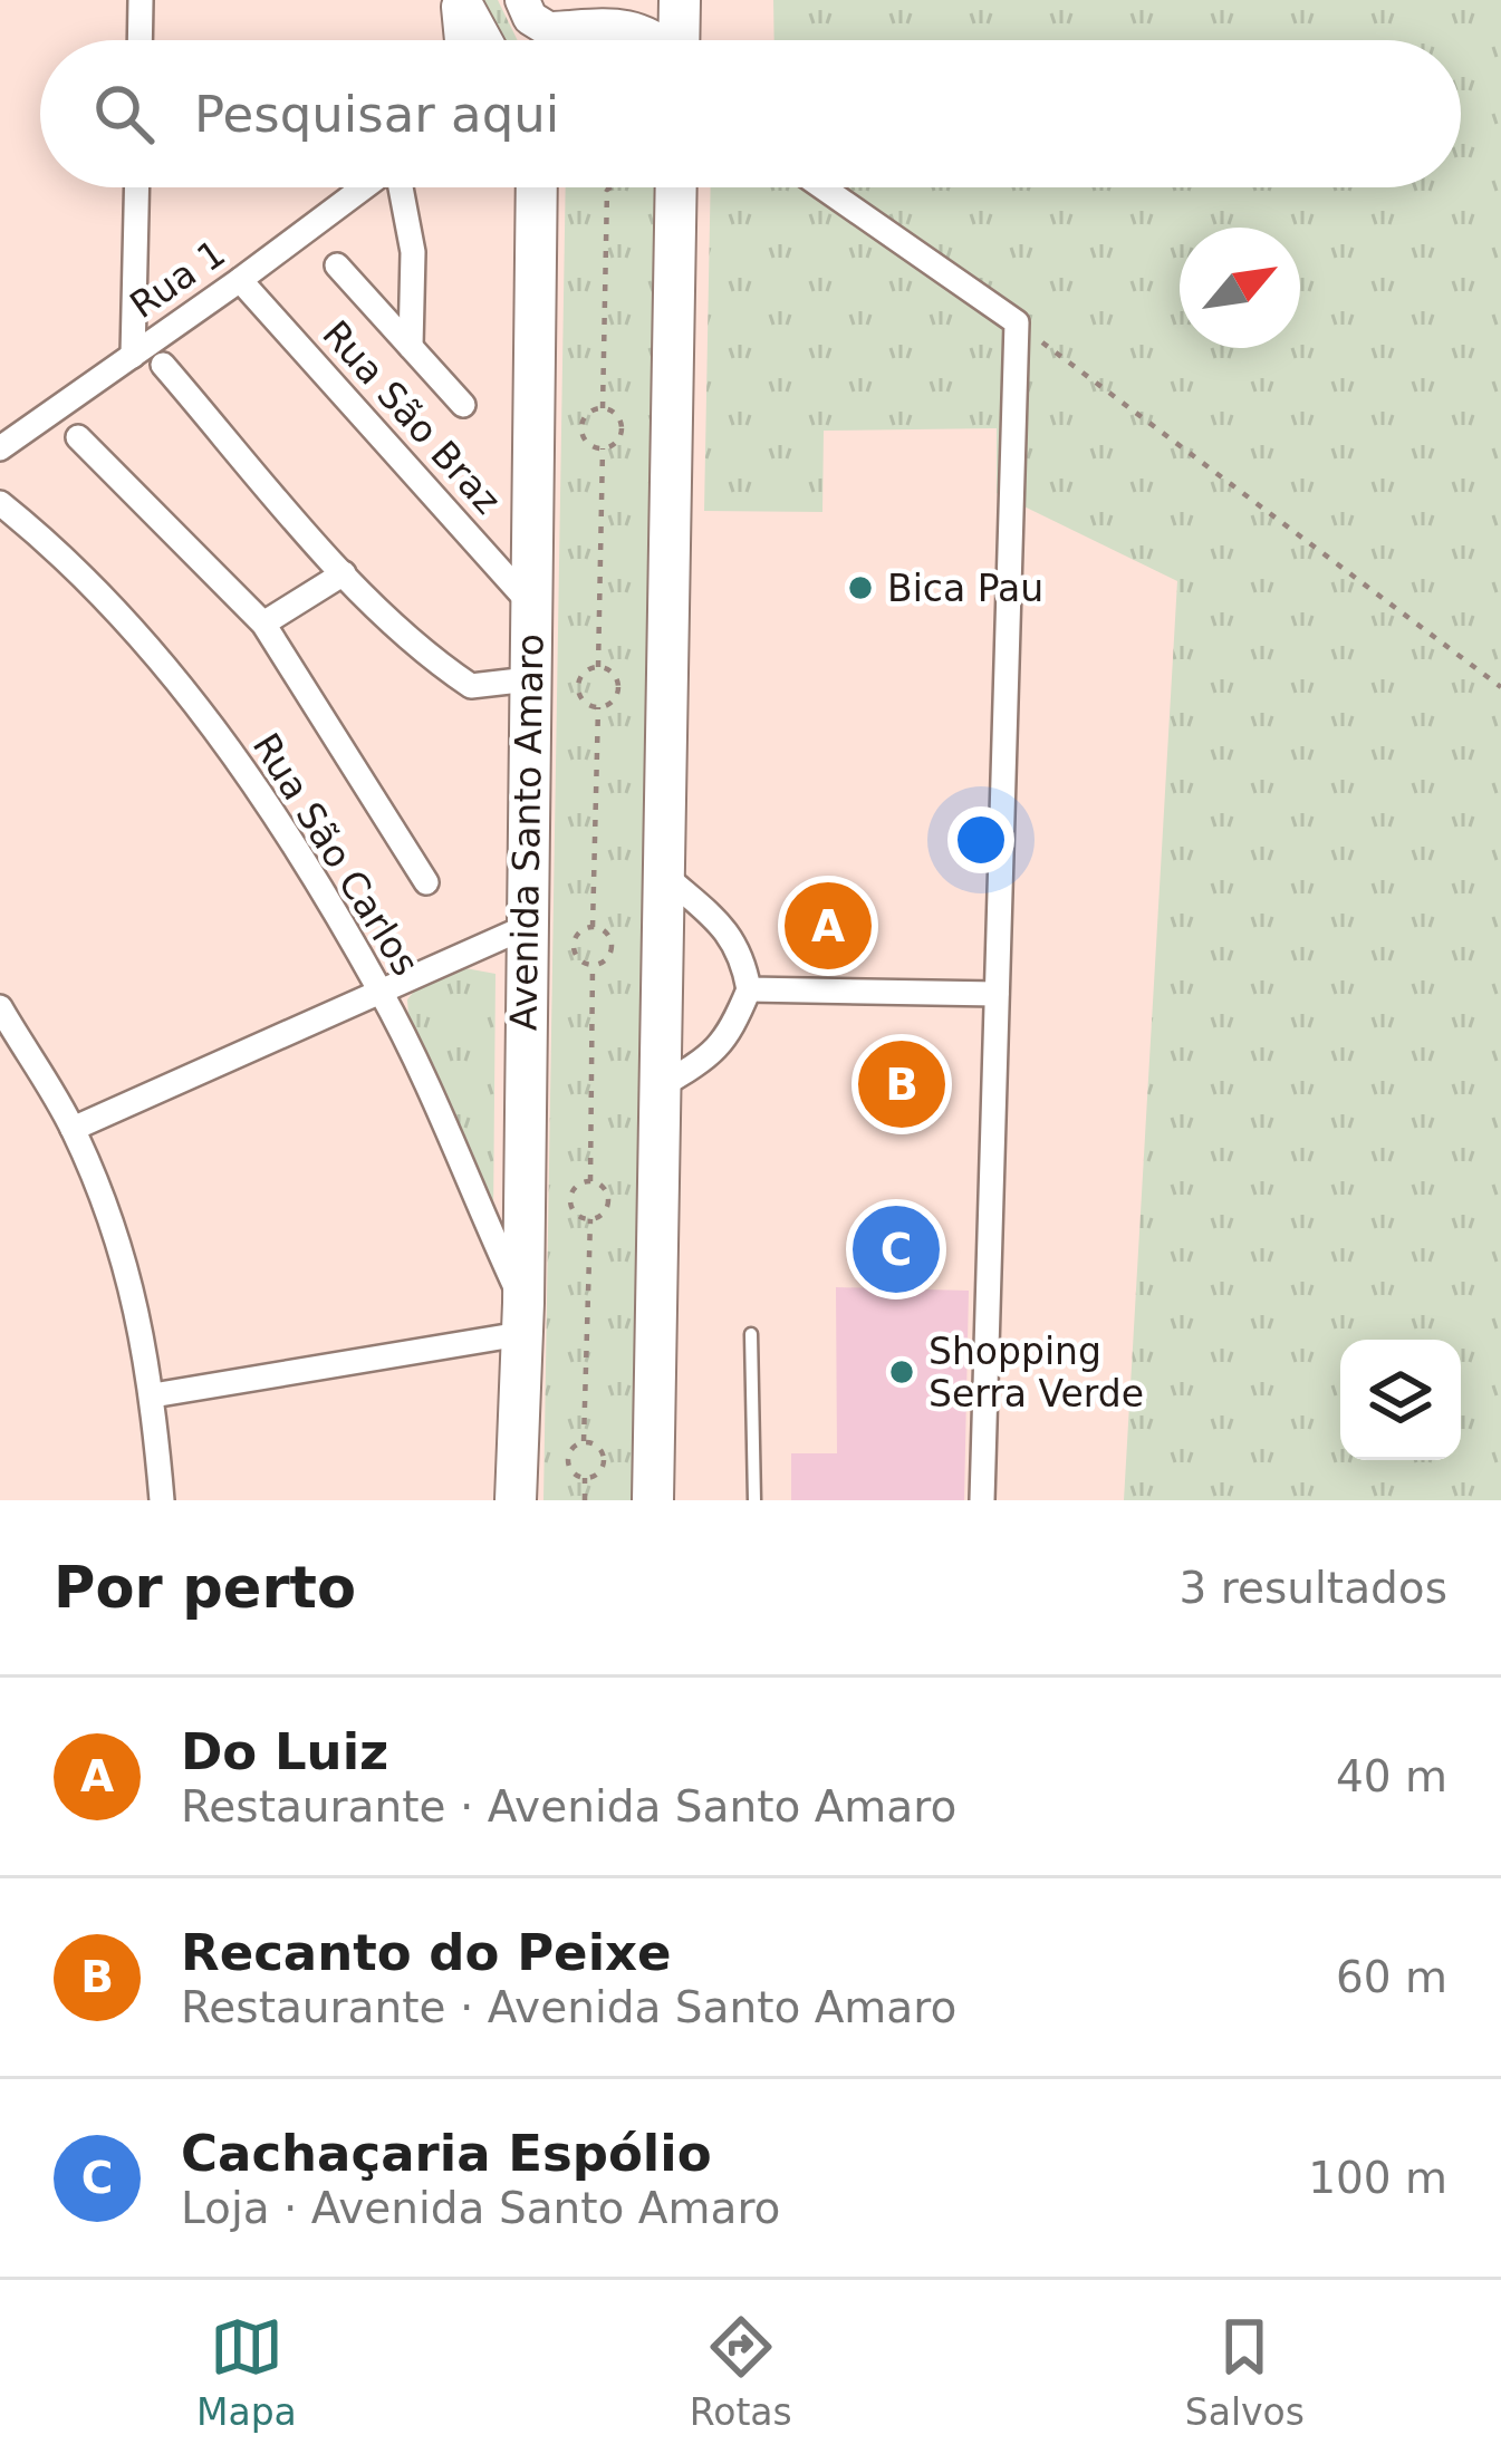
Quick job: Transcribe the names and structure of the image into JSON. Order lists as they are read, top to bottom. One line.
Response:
{"streets":{"main road":["Avenida Santo Amaro"],"street":["Rua 1","Rua São Braz","Rua São Carlos"]},"crossings":[["Rua 1","Rua São Braz"],["Rua São Braz","Avenida Santo Amaro"],["Avenida Santo Amaro","Rua São Carlos"]],"places":["Bica Pau","Shopping Serra Verde"],"north":"top right","page":{"search":"Pesquisar aqui","pins":["A","B","C"],"heading":["Por perto","3 resultados"],"list":[{"mark":"A","name":"Do Luiz","note":"Restaurante · Avenida Santo Amaro","value":"40 m"},{"mark":"B","name":"Recanto do Peixe","note":"Restaurante · Avenida Santo Amaro","value":"60 m"},{"mark":"C","name":"Cachaçaria Espólio","note":"Loja · Avenida Santo Amaro","value":"100 m"}],"nav":["Mapa","Rotas","Salvos"]}}
